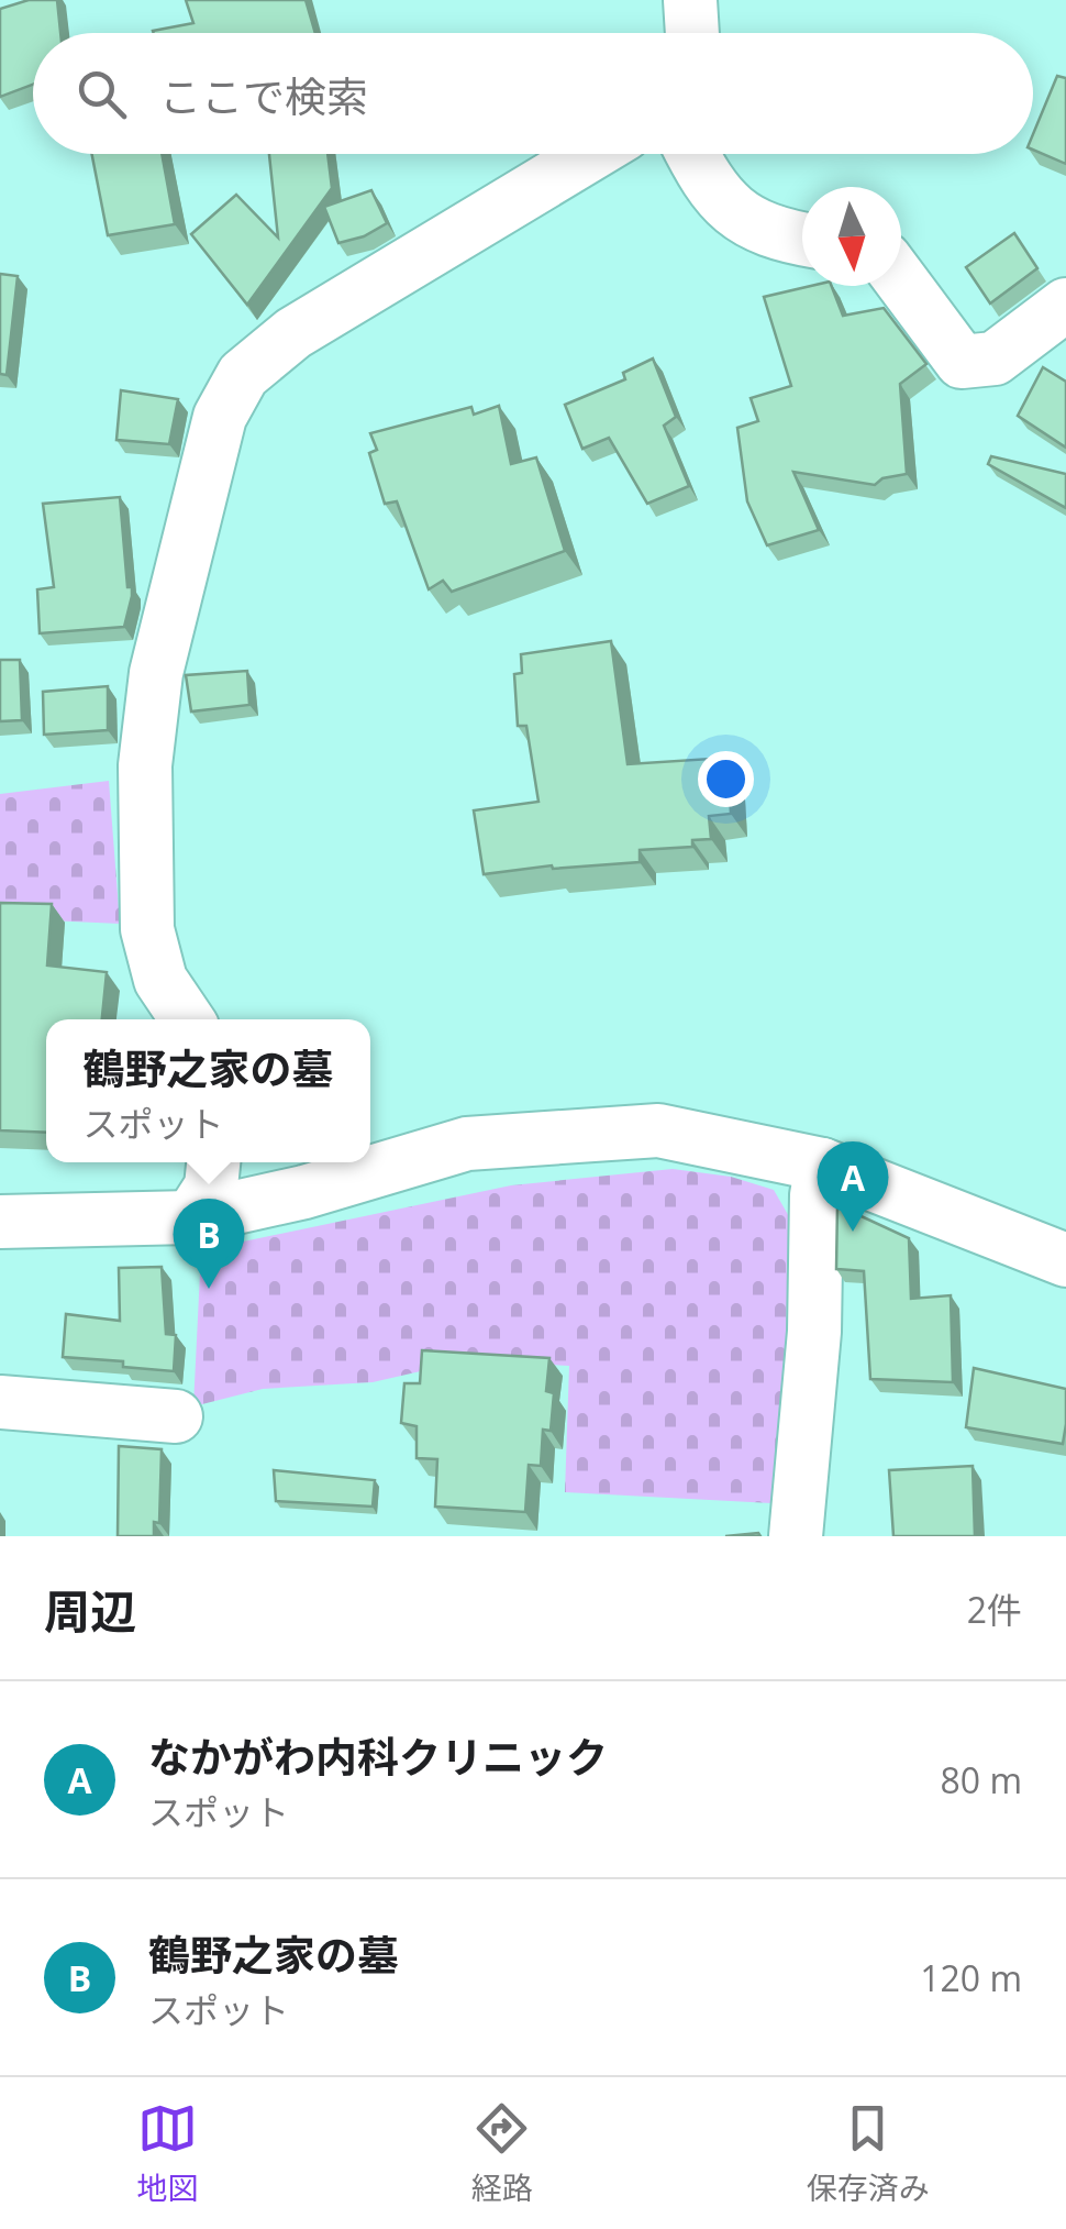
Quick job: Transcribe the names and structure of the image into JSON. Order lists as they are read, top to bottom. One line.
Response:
{"north":"bottom","page":{"search":"ここで検索","popup":["鶴野之家の墓","スポット"],"pins":["A","B"],"heading":["周辺","2件"],"list":[{"mark":"A","name":"なかがわ内科クリニック","note":"スポット","value":"80 m"},{"mark":"B","name":"鶴野之家の墓","note":"スポット","value":"120 m"}],"nav":["地図","経路","保存済み"]}}
